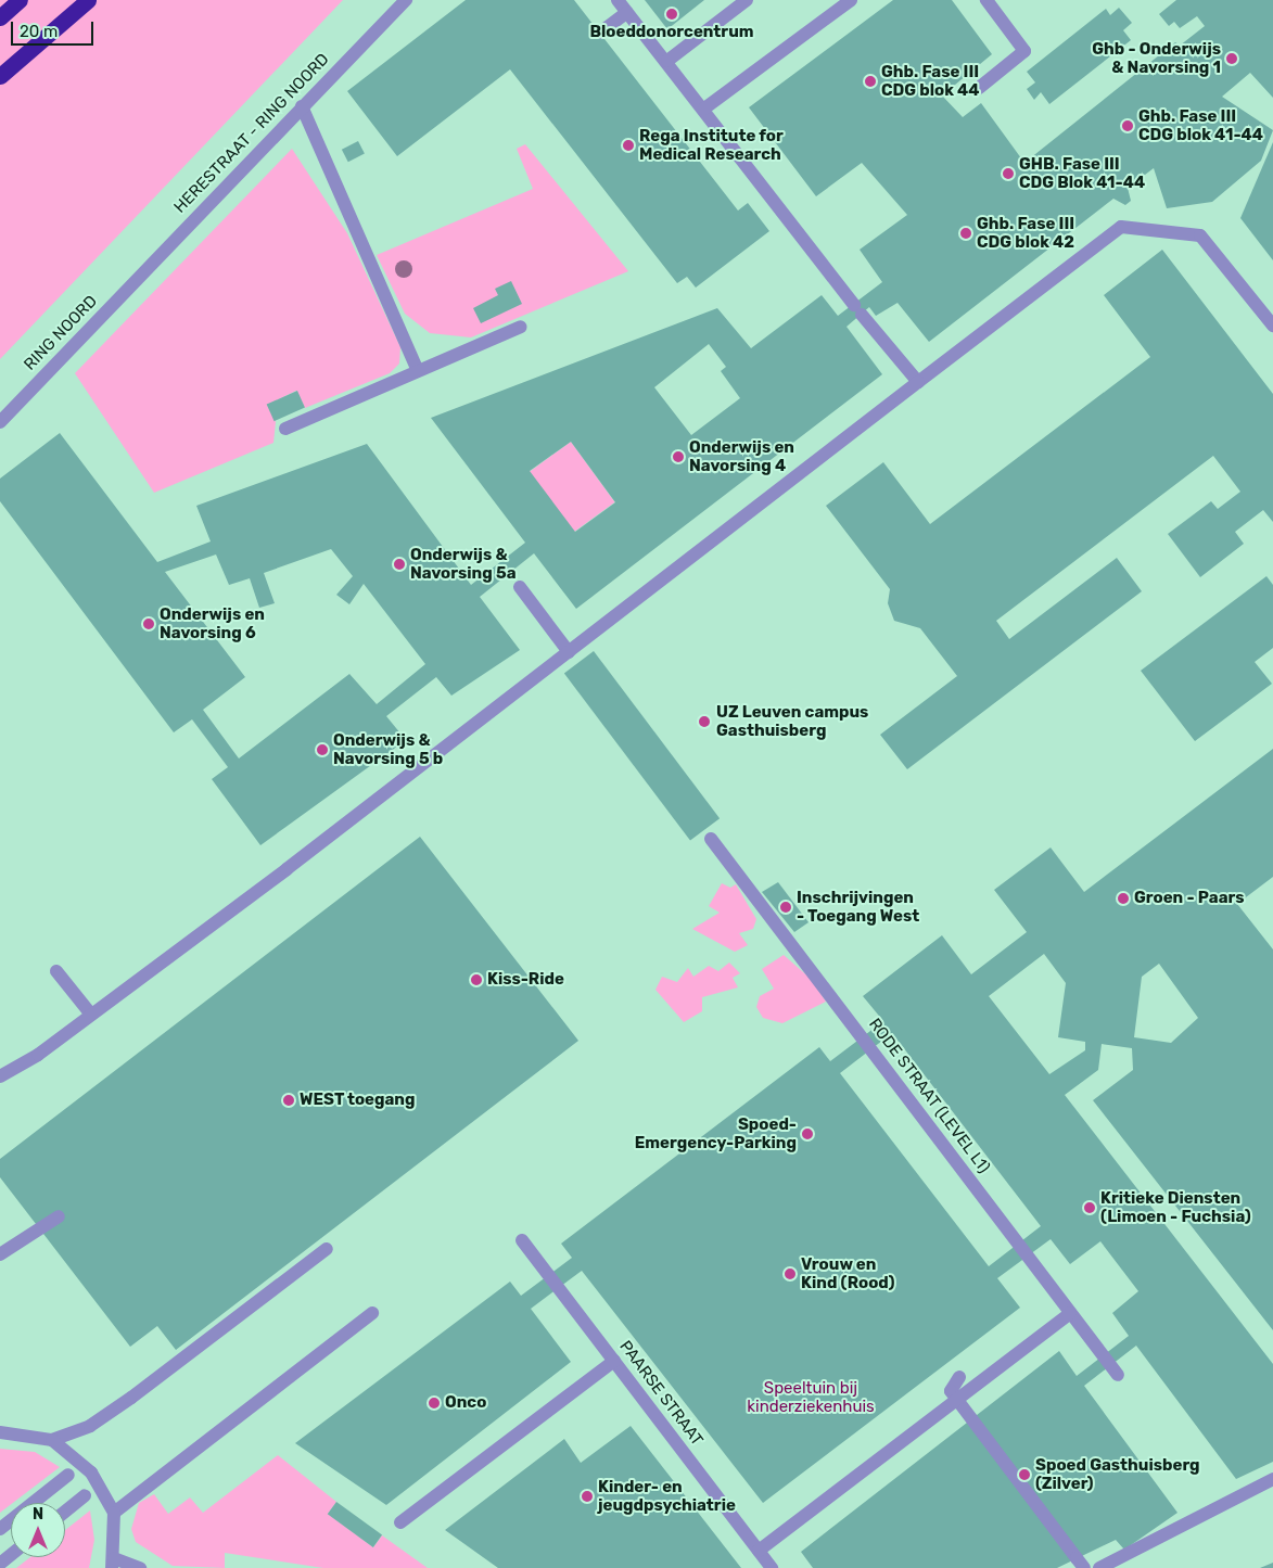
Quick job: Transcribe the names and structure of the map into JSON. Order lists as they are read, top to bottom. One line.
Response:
{"streets":{"street":["HERESTRAAT - RING NOORD","RING NOORD","RODE STRAAT (LEVEL L1)","PAARSE STRAAT"]},"crossings":[["HERESTRAAT - RING NOORD","RING NOORD"]],"parks":["Speeltuin bij kinderziekenhuis"],"places":["Bloeddonorcentrum","Ghb - Onderwijs & Navorsing 1","Ghb. Fase III CDG blok 44","Ghb. Fase III CDG blok 41-44","Rega Institute for Medical Research","GHB. Fase III CDG Blok 41-44","Ghb. Fase III CDG blok 42","Onderwijs en Navorsing 4","Onderwijs & Navorsing 5a","Onderwijs en Navorsing 6","UZ Leuven campus Gasthuisberg","Onderwijs & Navorsing 5 b","Groen - Paars","Inschrijvingen - Toegang West","Kiss-Ride","WEST toegang","Spoed- Emergency-Parking","Kritieke Diensten (Limoen - Fuchsia)","Vrouw en Kind (Rood)","Onco","Spoed Gasthuisberg (Zilver)","Kinder- en jeugdpsychiatrie"],"scale_bar":"20 m","north":"top"}
